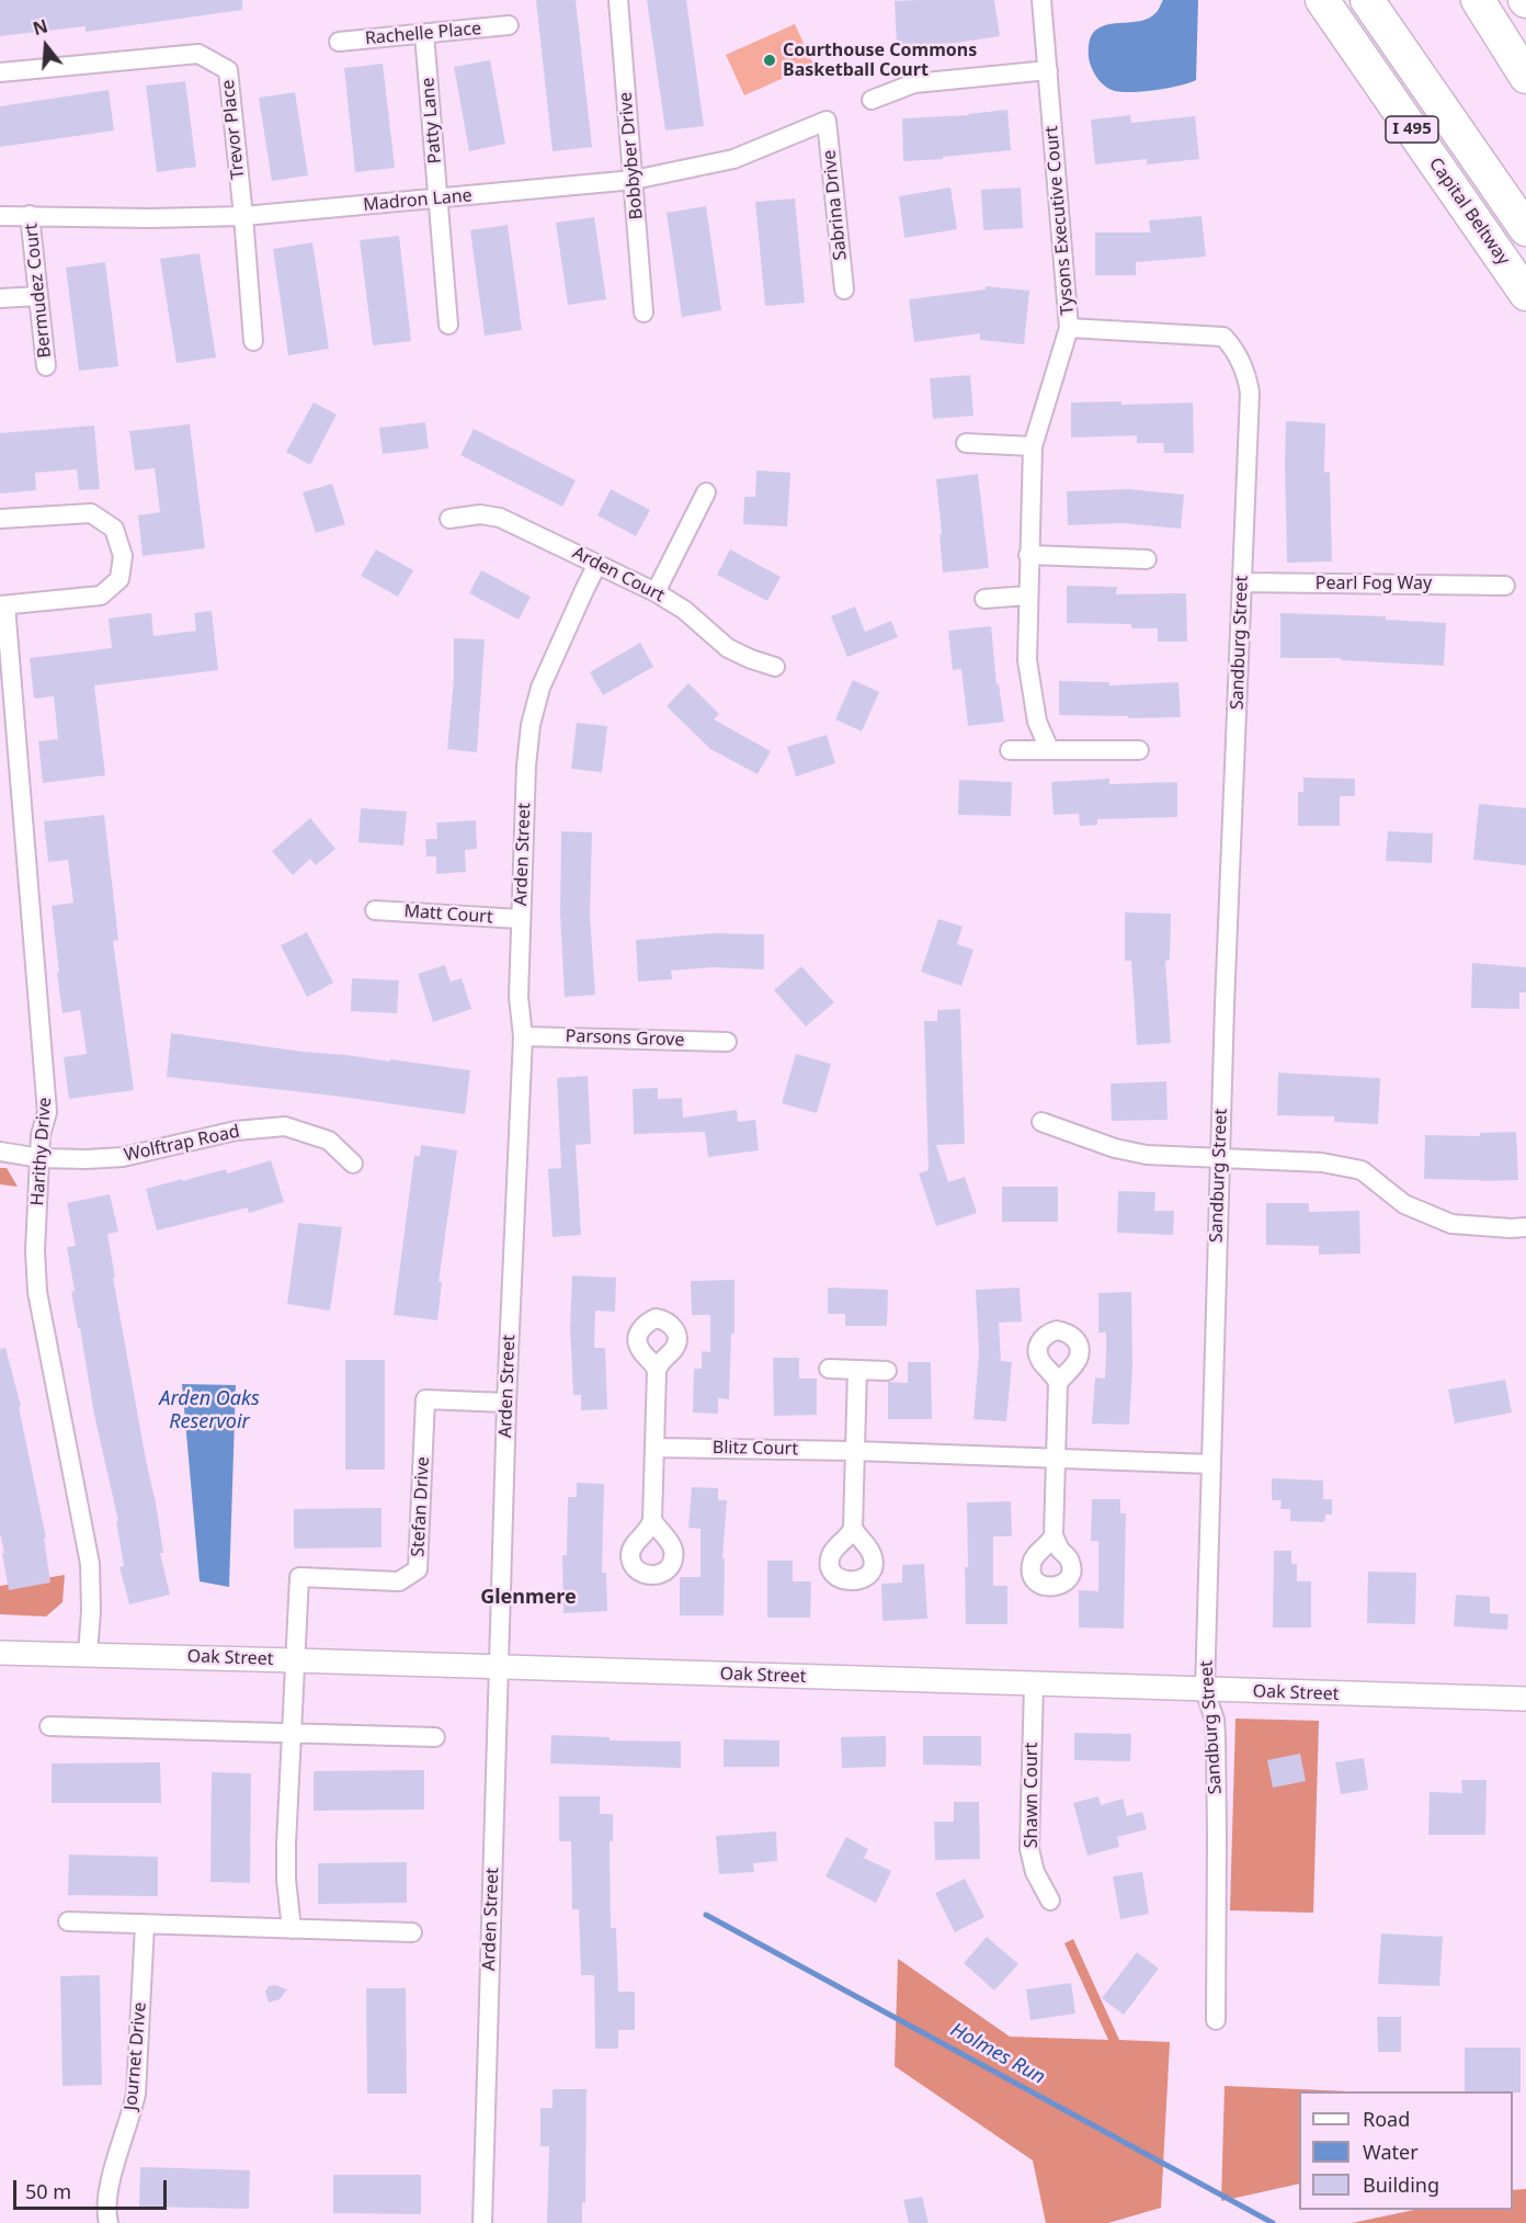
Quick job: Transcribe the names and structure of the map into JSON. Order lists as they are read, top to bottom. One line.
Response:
{"streets":{"highway":["I 495","Capital Beltway"],"street":["Rachelle Place","Patty Lane","Trevor Place","Bobbyber Drive","Madron Lane","Sabrina Drive","Tysons Executive Court","Bermudez Court","Arden Court","Pearl Fog Way","Sandburg Street","Arden Street","Matt Court","Parsons Grove","Wolftrap Road","Harithy Drive","Blitz Court","Stefan Drive","Oak Street","Shawn Court","Journet Drive"]},"crossings":[["Rachelle Place","Patty Lane"],["Patty Lane","Madron Lane"],["Trevor Place","Madron Lane"],["Bobbyber Drive","Madron Lane"],["Madron Lane","Sabrina Drive"],["Madron Lane","Bermudez Court"],["Tysons Executive Court","Sandburg Street"],["Arden Court","Arden Street"],["Pearl Fog Way","Sandburg Street"],["Sandburg Street","Blitz Court"],["Sandburg Street","Oak Street"],["Arden Street","Matt Court"],["Arden Street","Parsons Grove"],["Arden Street","Stefan Drive"],["Arden Street","Oak Street"],["Wolftrap Road","Harithy Drive"],["Harithy Drive","Oak Street"],["Stefan Drive","Oak Street"],["Oak Street","Shawn Court"]],"districts":["Glenmere"],"water":["Arden Oaks Reservoir","Holmes Run"],"places":["Courthouse Commons Basketball Court"],"legend":["Road","Water","Building"],"scale_bar":"50 m","north":"top"}
